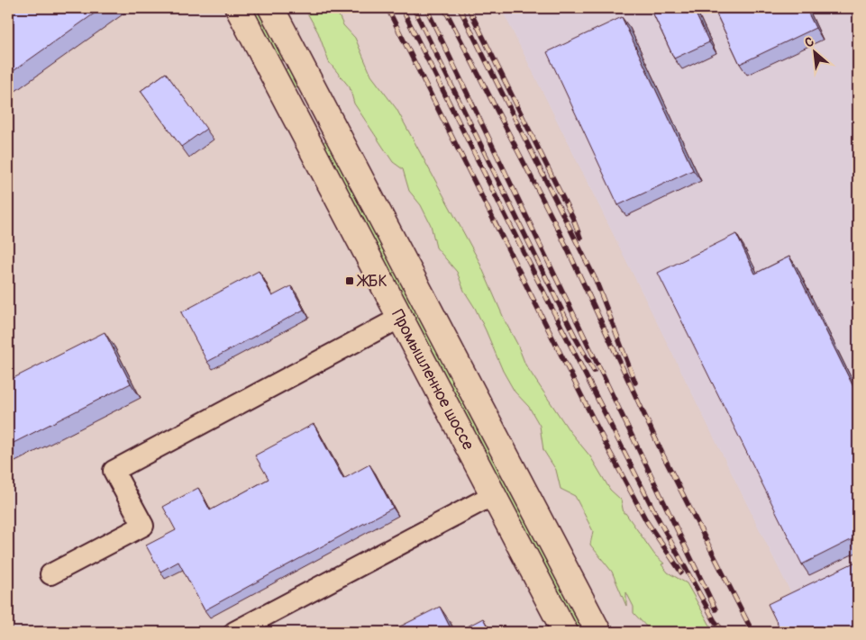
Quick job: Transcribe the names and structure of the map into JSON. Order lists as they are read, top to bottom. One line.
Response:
{"streets":{"main road":["Промышленное шоссе"]},"places":{"transit":["ЖБК"]},"north":"top left"}
